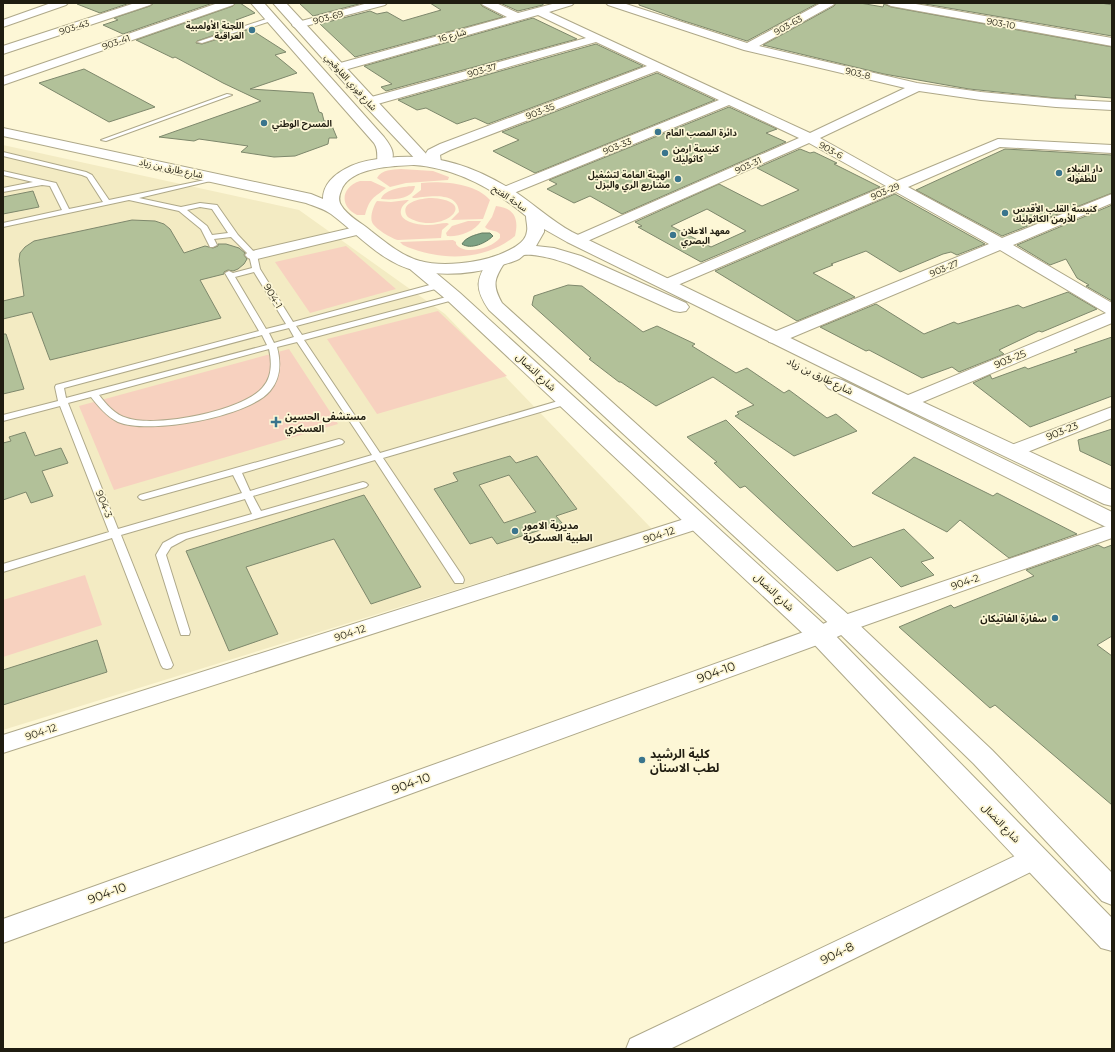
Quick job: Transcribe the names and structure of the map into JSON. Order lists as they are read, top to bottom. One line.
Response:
{"streets":{"main road":["شارع فوزي القاوقجي","شارع طارق بن زياد","ساحة الفتح","شارع النضال"],"street":["903-69","903-10","903-63","903-43","شارع 16","903-41","903-37","903-8","903-35","903-33","903-6","903-31","903-29","903-27","903-25","903-23","904-12","904-2","904-10","904-8"],"lane":["904-1","904-3"]},"crossings":[["903-69","شارع فوزي القاوقجي"],["903-63","903-8"],["شارع 16","شارع فوزي القاوقجي"],["شارع 16","903-6"],["903-37","شارع فوزي القاوقجي"],["903-37","903-6"],["903-8","903-31"],["شارع فوزي القاوقجي","903-35"],["شارع فوزي القاوقجي","ساحة الفتح"],["903-35","903-6"],["903-35","ساحة الفتح"],["903-33","903-6"],["903-33","ساحة الفتح"],["903-6","903-31"],["903-6","903-29"],["903-6","903-27"],["903-31","شارع طارق بن زياد"],["شارع طارق بن زياد","903-29"],["شارع طارق بن زياد","ساحة الفتح"],["شارع طارق بن زياد","903-27"],["شارع طارق بن زياد","903-25"],["شارع طارق بن زياد","903-23"],["ساحة الفتح","شارع النضال"],["شارع النضال","904-12"],["شارع النضال","904-2"],["شارع النضال","904-10"],["شارع النضال","904-8"],["904-2","904-10"]],"places":{"other":["اللجنة الأولمبية العراقية","المسرح الوطني","دائرة المصب العام","كنيسة ارمن كاثوليك","دار النبلاء للطفوله","الهيئة العامة لتشغيل مشاريع الري والبزل","كنيسة القلب الأقدس للأرمن الكاثوليك","معهد الاعلان البصري","مديرية الامور الطبية العسكرية","سفارة الفاتيكان","كلية الرشيد لطب الاسنان"],"health":["مستشفى الحسين العسكري"]}}
